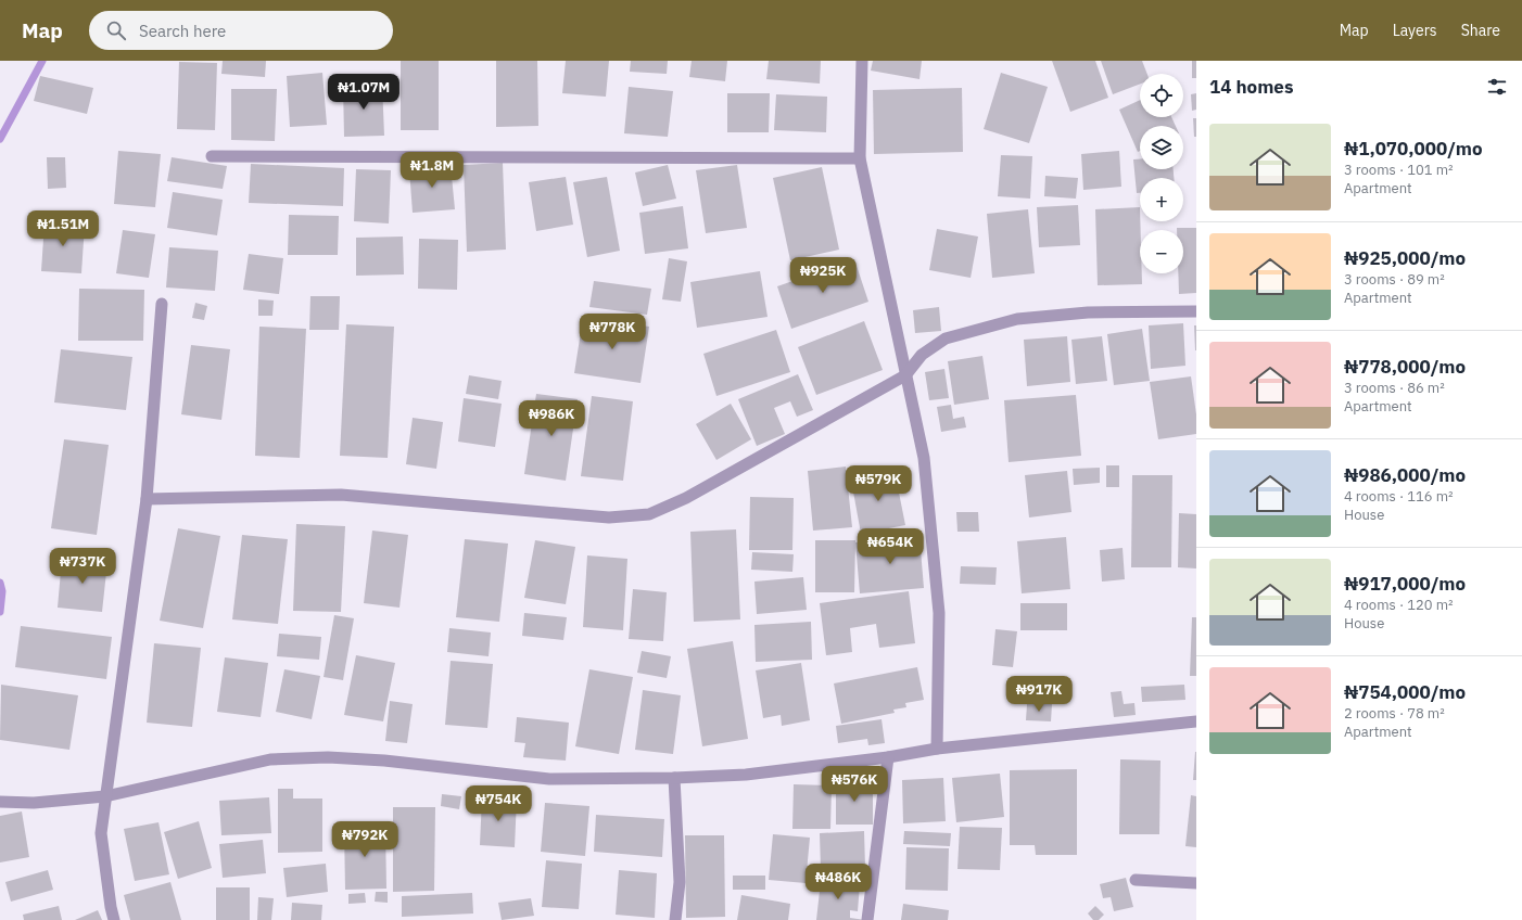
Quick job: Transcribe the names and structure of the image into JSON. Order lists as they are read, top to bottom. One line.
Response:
{"page":{"header":"Map","search":"Search here","nav":["Map","Layers","Share"],"heading":"14 homes","map_buttons":["+","−"],"price":["₦1.07M","₦1.8M","₦1.51M","₦925K","₦778K","₦986K","₦579K","₦654K","₦737K","₦917K","₦576K","₦754K","₦792K","₦486K"],"list":[{"name":"₦1,070,000/mo","note":"3 rooms · 101 m² · Apartment"},{"name":"₦925,000/mo","note":"3 rooms · 89 m² · Apartment"},{"name":"₦778,000/mo","note":"3 rooms · 86 m² · Apartment"},{"name":"₦986,000/mo","note":"4 rooms · 116 m² · House"},{"name":"₦917,000/mo","note":"4 rooms · 120 m² · House"},{"name":"₦754,000/mo","note":"2 rooms · 78 m² · Apartment"}]}}
